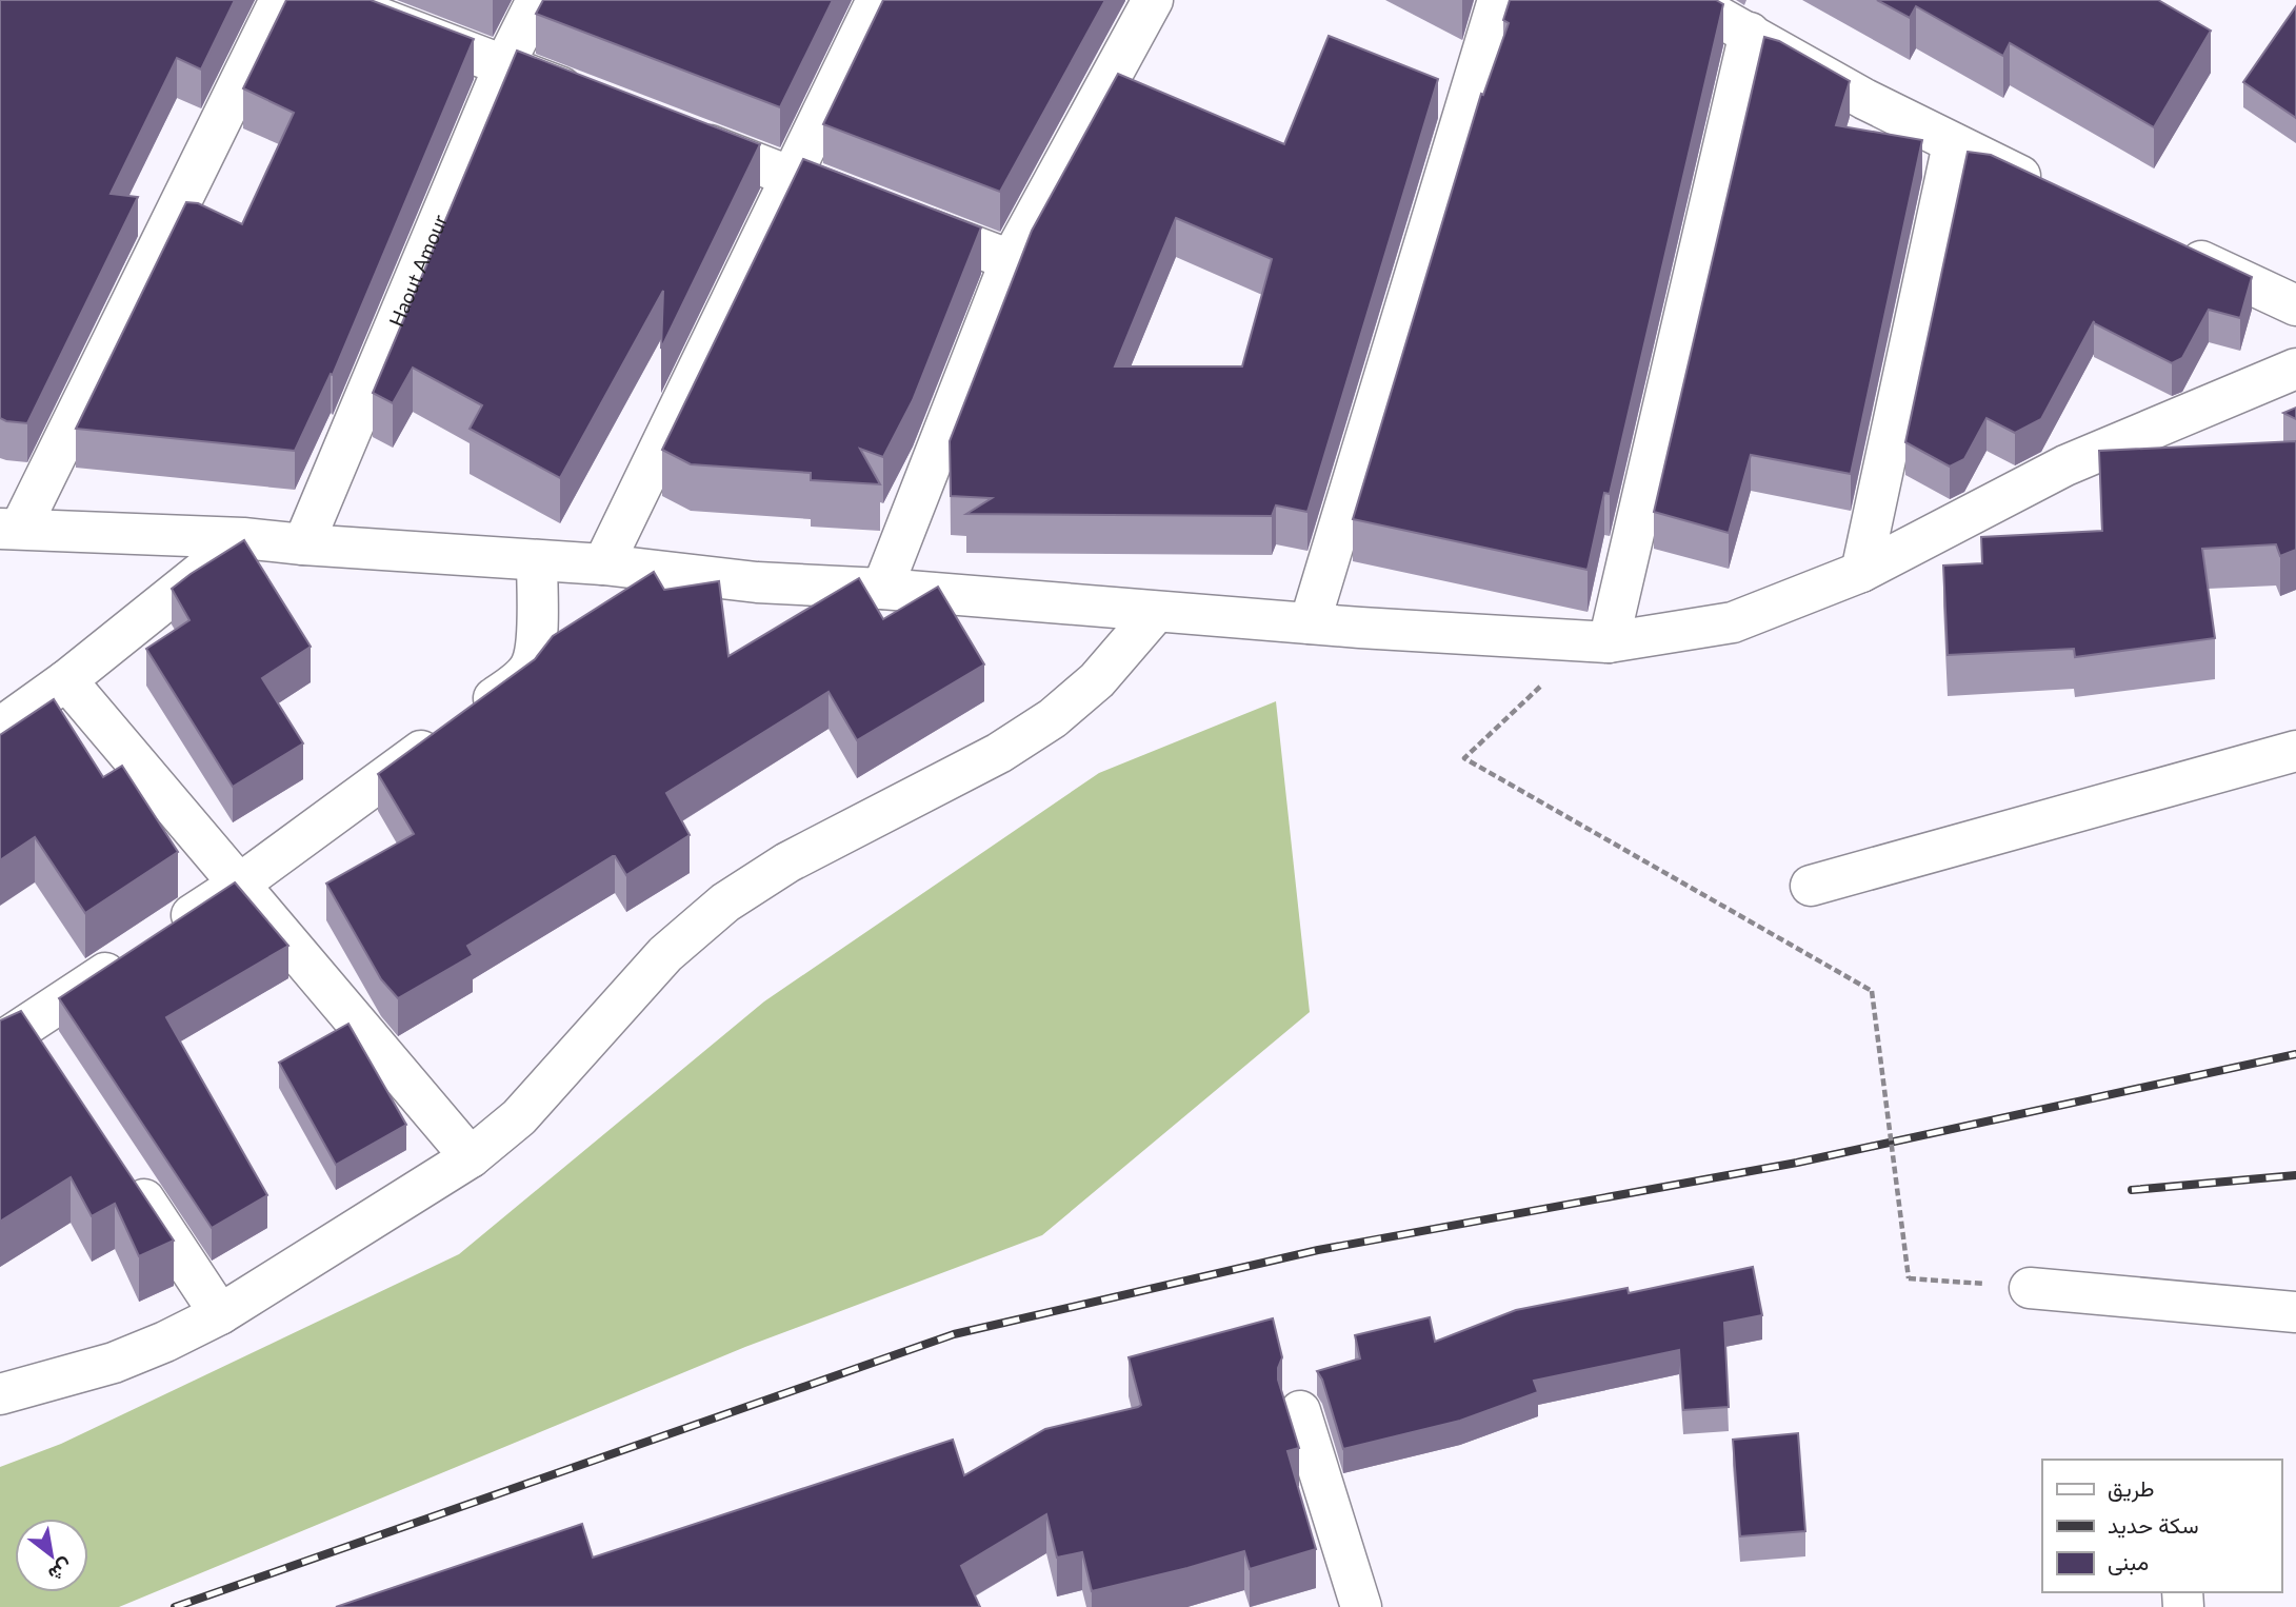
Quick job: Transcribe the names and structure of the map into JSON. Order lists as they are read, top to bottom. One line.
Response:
{"streets":{"street":["Haout Amour"]},"legend":["طريق","سكة حديد","مبنى"],"north":"bottom right"}
